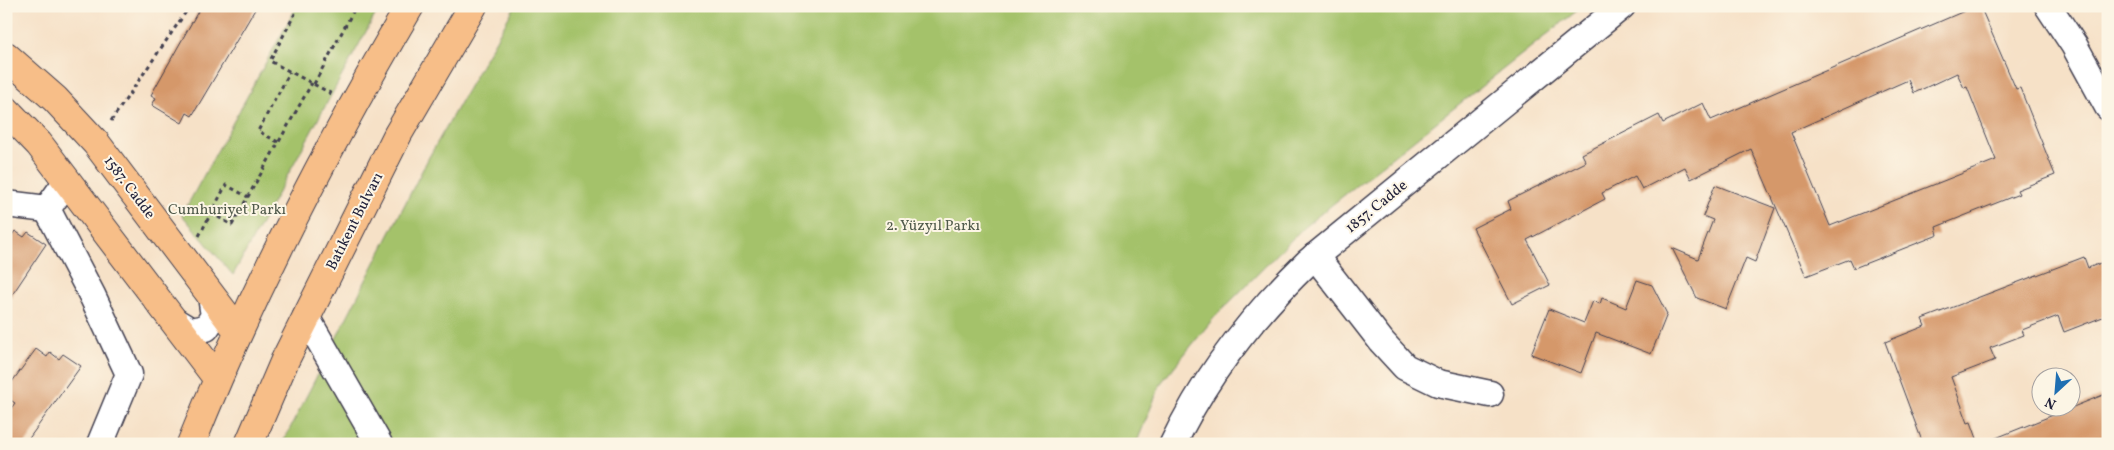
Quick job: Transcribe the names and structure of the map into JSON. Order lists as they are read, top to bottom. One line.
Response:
{"streets":{"main road":["1587. Cadde","Batıkent Bulvarı"],"street":["1857. Cadde"]},"parks":["Cumhuriyet Parkı","2. Yüzyıl Parkı"],"north":"bottom left"}
